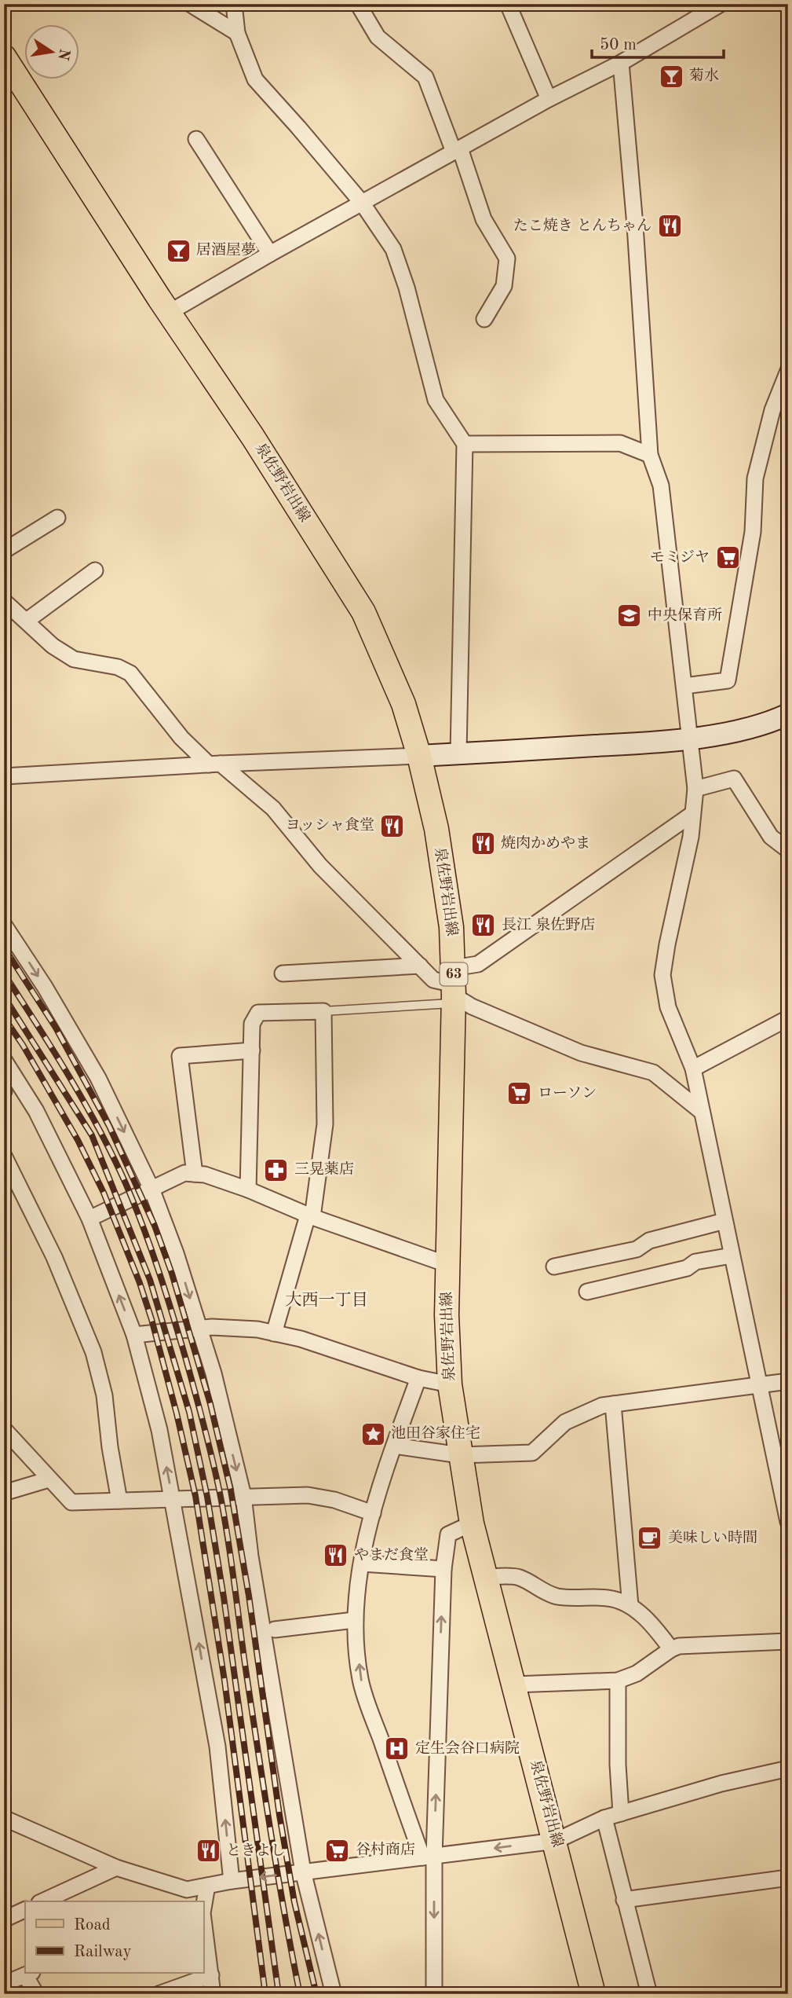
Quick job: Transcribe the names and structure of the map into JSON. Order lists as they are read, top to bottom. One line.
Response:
{"streets":{"main road":["泉佐野岩出線","63"]},"districts":["大西一丁目"],"places":{"bar":["菊水","居酒屋夢"],"restaurant":["たこ焼き とんちゃん","ヨッシャ食堂","焼肉かめやま","長江 泉佐野店","やまだ食堂","ときよし"],"supermarket":["モミジヤ","ローソン","谷村商店"],"school or university":["中央保育所"],"pharmacy":["三晃薬店"],"place":["池田谷家住宅"],"cafe":["美味しい時間"],"hospital":["定生会谷口病院"]},"legend":["Road","Railway"],"scale_bar":"50 m","north":"right"}
